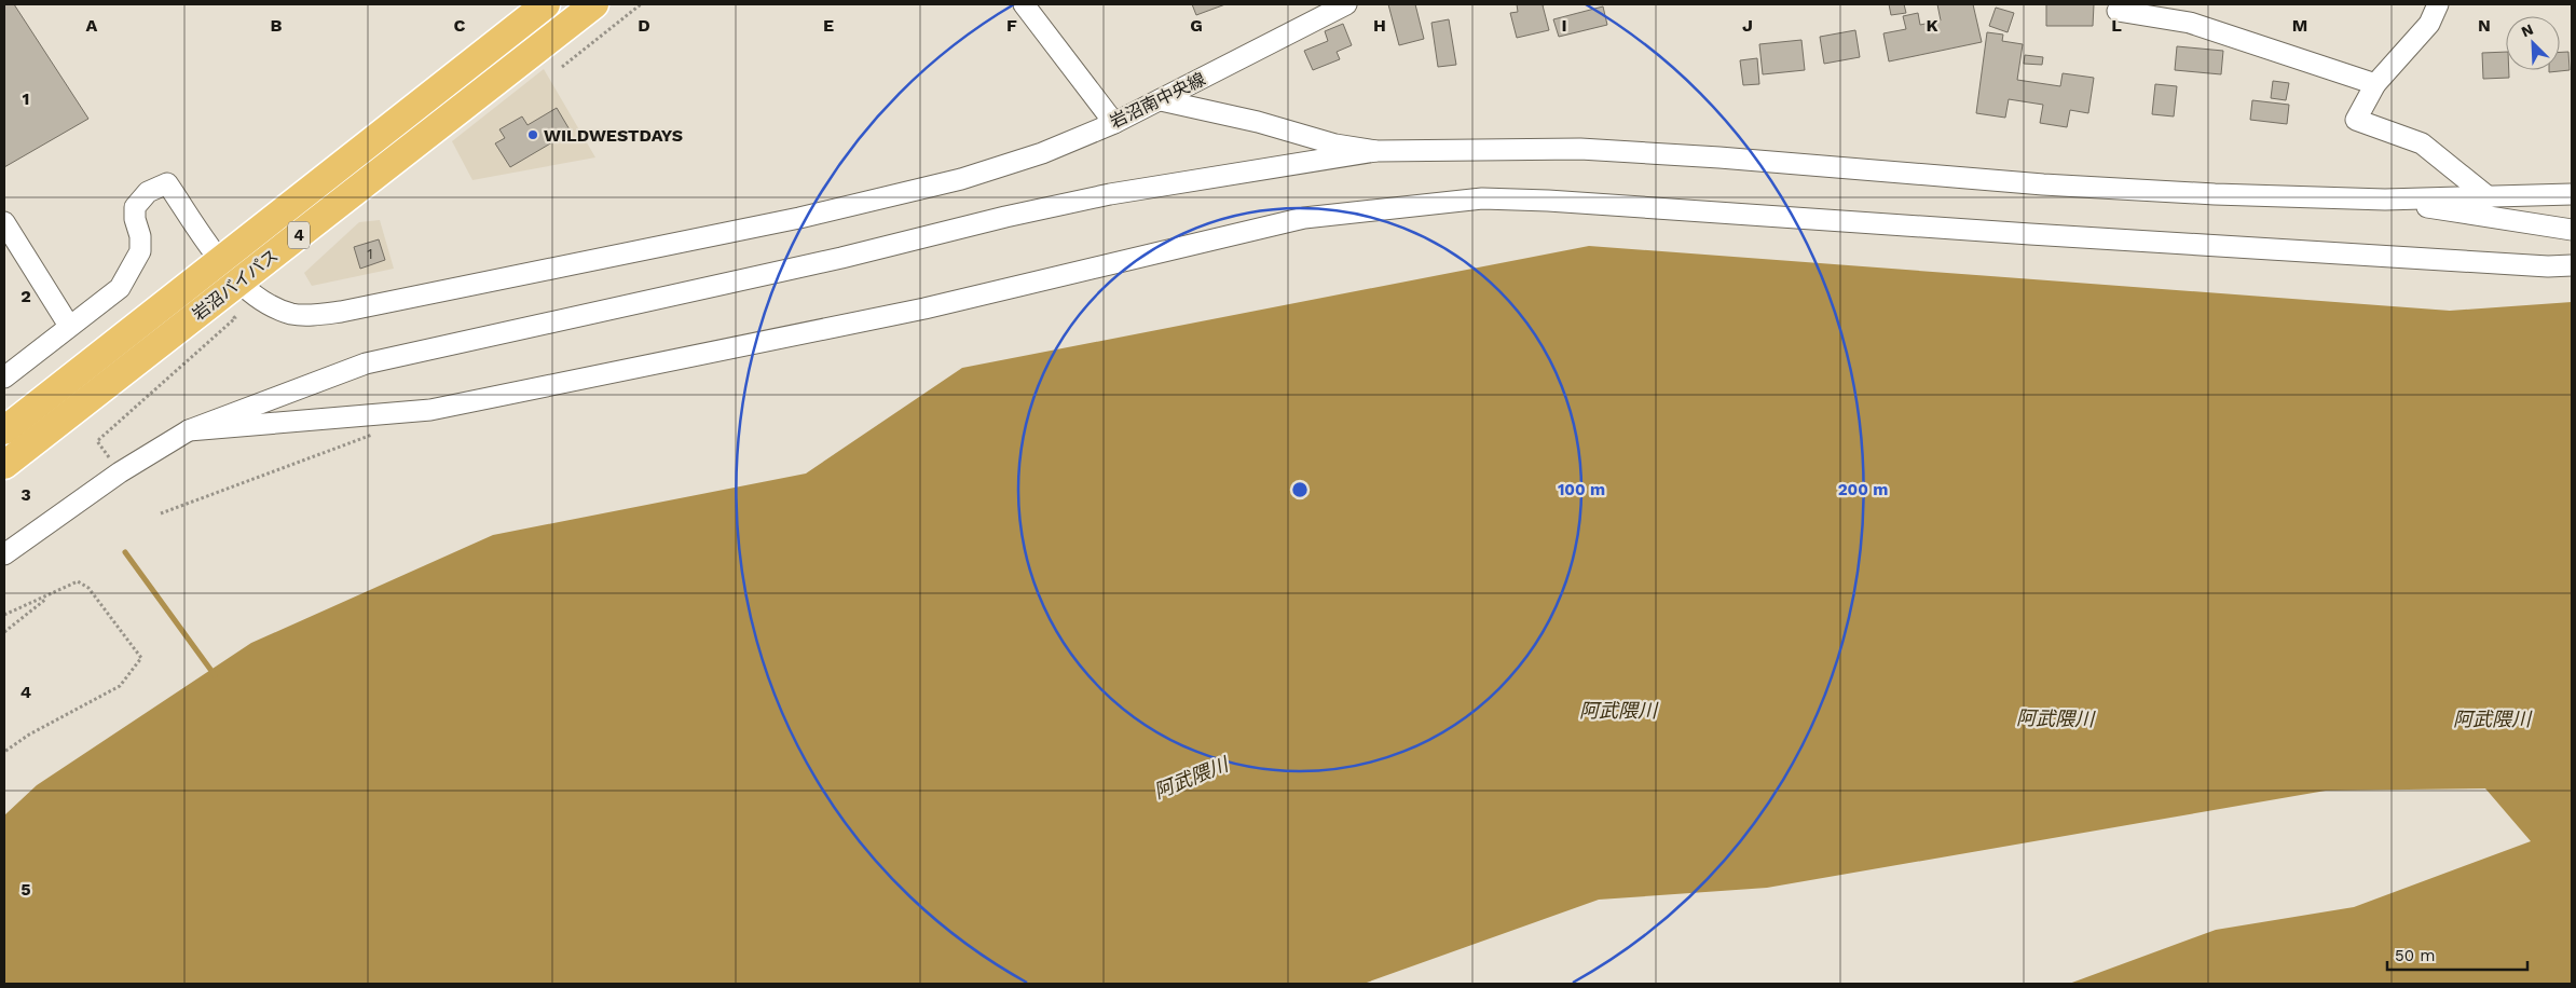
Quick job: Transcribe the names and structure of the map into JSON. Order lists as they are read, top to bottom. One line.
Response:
{"streets":{"highway":["4","岩沼バイパス"],"street":["岩沼南中央線"]},"crossings":[["岩沼南中央線","岩沼バイパス"]],"water":["阿武隈川"],"places":["WILDWESTDAYS"],"house_numbers":["1"],"scale_bar":"50 m","north":"top left","grid":{"columns":["A","B","C","D","E","F","G","H","I","J","K","L","M","N"],"rows":["1","2","3","4","5"]},"rings":["100 m","200 m"]}
